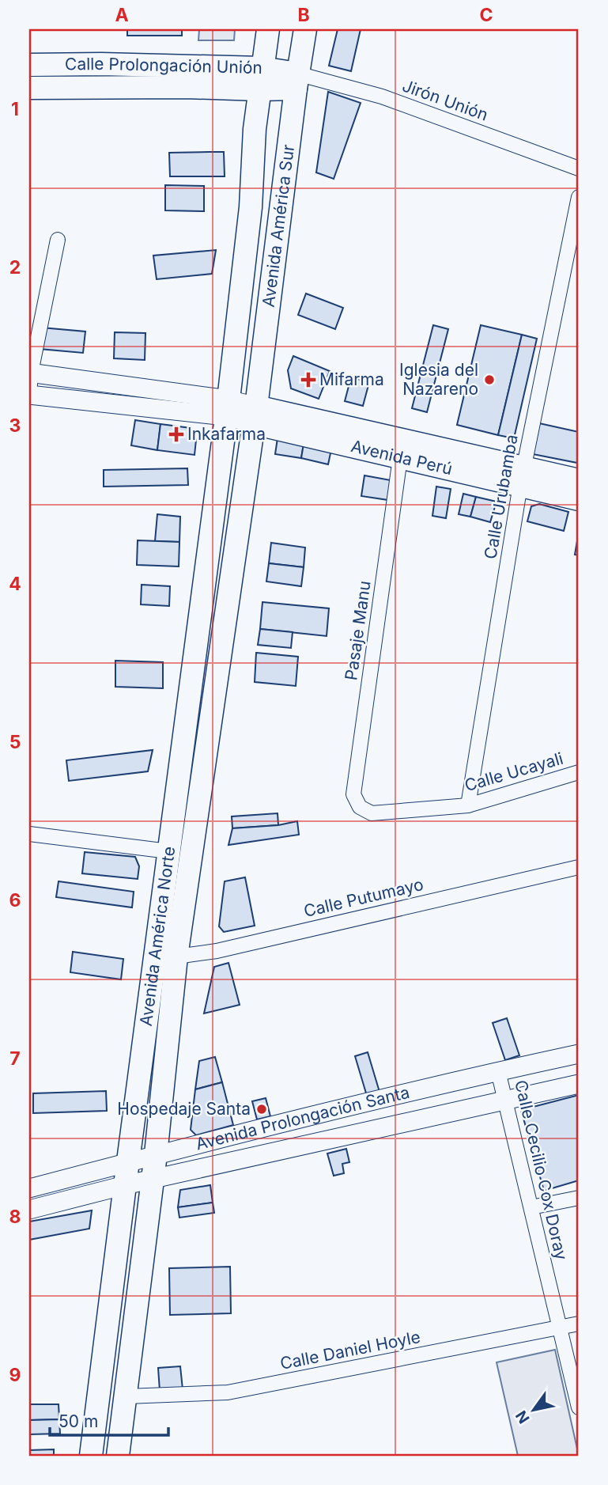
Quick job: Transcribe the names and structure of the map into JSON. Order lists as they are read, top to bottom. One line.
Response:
{"streets":{"main road":["Calle Prolongación Unión","Avenida América Sur","Avenida Perú","Avenida América Norte"],"street":["Jirón Unión","Calle Urubamba","Pasaje Manu","Calle Ucayali","Calle Putumayo","Avenida Prolongación Santa","Calle Cecilio Cox Doray","Calle Daniel Hoyle"]},"crossings":[["Calle Prolongación Unión","Jirón Unión"],["Calle Prolongación Unión","Avenida América Sur"],["Jirón Unión","Avenida América Sur"],["Avenida América Sur","Avenida Perú"],["Avenida América Sur","Avenida América Norte"],["Avenida Perú","Calle Urubamba"],["Avenida Perú","Pasaje Manu"],["Avenida Perú","Avenida América Norte"],["Calle Urubamba","Calle Ucayali"],["Pasaje Manu","Calle Ucayali"],["Calle Putumayo","Avenida América Norte"],["Avenida América Norte","Avenida Prolongación Santa"],["Avenida América Norte","Calle Daniel Hoyle"],["Avenida Prolongación Santa","Calle Cecilio Cox Doray"],["Calle Cecilio Cox Doray","Calle Daniel Hoyle"]],"places":{"health":["Mifarma","Inkafarma"],"other":["Iglesia del Nazareno","Hospedaje Santa"]},"scale_bar":"50 m","north":"bottom left","grid":{"columns":["A","B","C"],"rows":["1","2","3","4","5","6","7","8","9"]}}
